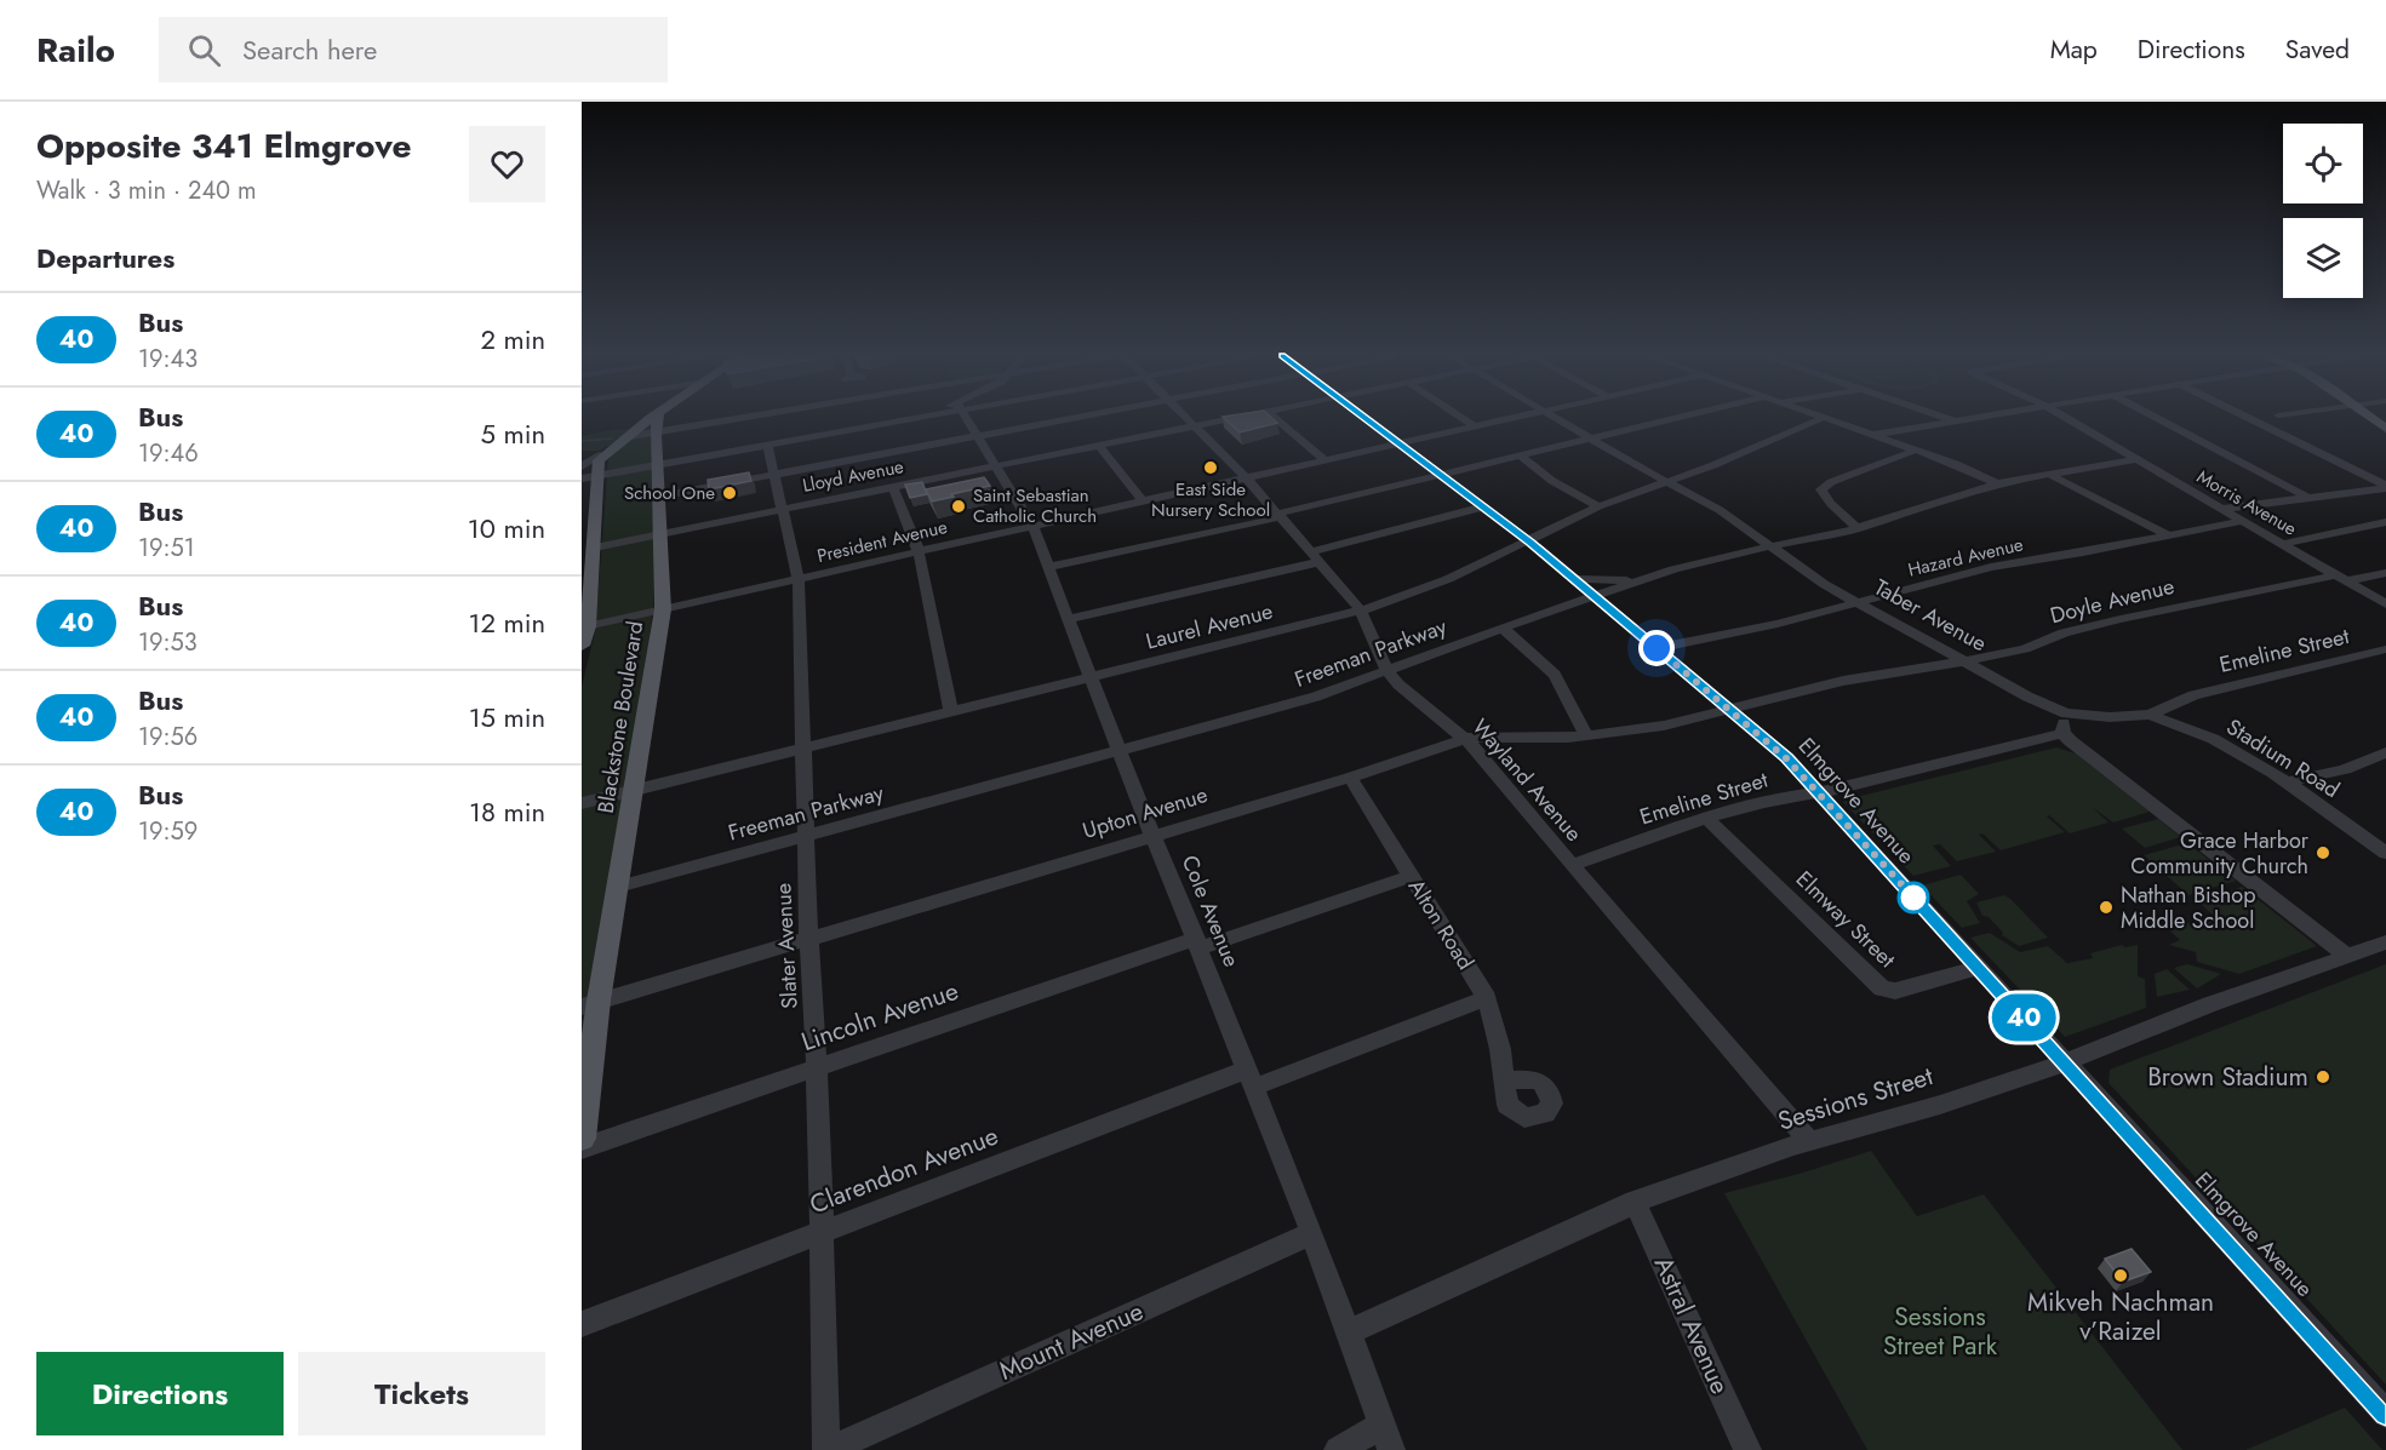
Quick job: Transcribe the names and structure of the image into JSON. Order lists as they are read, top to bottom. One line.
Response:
{"streets":{"main road":["Blackstone Boulevard"],"street":["Lloyd Avenue","Morris Avenue","President Avenue","Hazard Avenue","Doyle Avenue","Taber Avenue","Laurel Avenue","Emeline Street","Freeman Parkway","Stadium Road","Wayland Avenue","Elmgrove Avenue","Upton Avenue","Cole Avenue","Elmway Street","Alton Road","Slater Avenue","Lincoln Avenue","Sessions Street","Clarendon Avenue","Astral Avenue","Mount Avenue"]},"crossings":[["Lloyd Avenue","Blackstone Boulevard"],["Lloyd Avenue","Wayland Avenue"],["Lloyd Avenue","Cole Avenue"],["Lloyd Avenue","Slater Avenue"],["Morris Avenue","Hazard Avenue"],["Morris Avenue","Doyle Avenue"],["Morris Avenue","Freeman Parkway"],["President Avenue","Blackstone Boulevard"],["President Avenue","Wayland Avenue"],["President Avenue","Elmgrove Avenue"],["President Avenue","Cole Avenue"],["President Avenue","Slater Avenue"],["Hazard Avenue","Taber Avenue"],["Hazard Avenue","Elmgrove Avenue"],["Doyle Avenue","Taber Avenue"],["Doyle Avenue","Elmgrove Avenue"],["Doyle Avenue","Upton Avenue"],["Taber Avenue","Laurel Avenue"],["Taber Avenue","Emeline Street"],["Taber Avenue","Freeman Parkway"],["Laurel Avenue","Blackstone Boulevard"],["Laurel Avenue","Wayland Avenue"],["Laurel Avenue","Elmgrove Avenue"],["Laurel Avenue","Cole Avenue"],["Laurel Avenue","Slater Avenue"],["Emeline Street","Stadium Road"],["Emeline Street","Wayland Avenue"],["Emeline Street","Elmgrove Avenue"],["Emeline Street","Elmway Street"],["Freeman Parkway","Blackstone Boulevard"],["Freeman Parkway","Wayland Avenue"],["Freeman Parkway","Elmgrove Avenue"],["Freeman Parkway","Cole Avenue"],["Freeman Parkway","Slater Avenue"],["Blackstone Boulevard","Upton Avenue"],["Wayland Avenue","Upton Avenue"],["Wayland Avenue","Sessions Street"],["Elmgrove Avenue","Upton Avenue"],["Elmgrove Avenue","Elmway Street"],["Elmgrove Avenue","Sessions Street"],["Upton Avenue","Cole Avenue"],["Upton Avenue","Alton Road"],["Upton Avenue","Slater Avenue"],["Cole Avenue","Lincoln Avenue"],["Cole Avenue","Sessions Street"],["Cole Avenue","Clarendon Avenue"],["Cole Avenue","Mount Avenue"],["Alton Road","Lincoln Avenue"],["Alton Road","Clarendon Avenue"],["Slater Avenue","Lincoln Avenue"],["Slater Avenue","Clarendon Avenue"],["Slater Avenue","Mount Avenue"],["Sessions Street","Astral Avenue"]],"parks":["Sessions Street Park"],"places":["East Side Nursery School","School One","Saint Sebastian Catholic Church","Grace Harbor Community Church","Nathan Bishop Middle School","Brown Stadium","Mikveh Nachman v’Raizel"],"lines":["bus line 40"],"page":{"header":"Railo","search":"Search here","nav":["Map","Directions","Saved"],"heading":[["Opposite 341 Elmgrove","Walk · 3 min · 240 m"],"Departures"],"on_map":"40","list":[{"mark":"40","name":"Bus","note":"19:43","value":"2 min"},{"mark":"40","name":"Bus","note":"19:46","value":"5 min"},{"mark":"40","name":"Bus","note":"19:51","value":"10 min"},{"mark":"40","name":"Bus","note":"19:53","value":"12 min"},{"mark":"40","name":"Bus","note":"19:56","value":"15 min"},{"mark":"40","name":"Bus","note":"19:59","value":"18 min"}],"buttons":["Directions","Tickets"]}}
